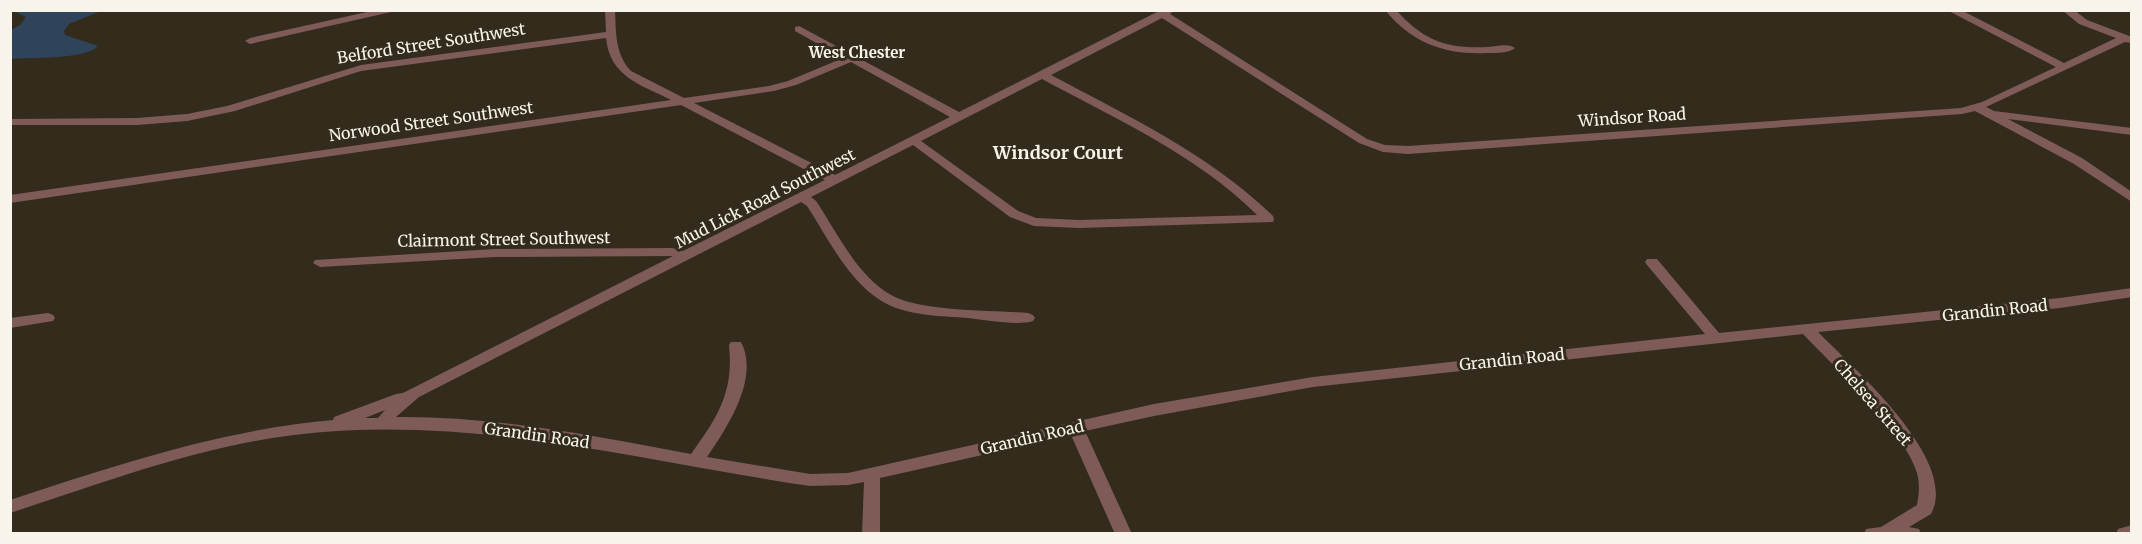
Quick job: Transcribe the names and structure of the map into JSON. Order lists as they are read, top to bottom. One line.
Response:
{"streets":{"street":["Belford Street Southwest","Windsor Road","Norwood Street Southwest","Mud Lick Road Southwest","Clairmont Street Southwest","Grandin Road","Chelsea Street"]},"crossings":[["Windsor Road","Mud Lick Road Southwest"],["Mud Lick Road Southwest","Clairmont Street Southwest"],["Mud Lick Road Southwest","Grandin Road"],["Grandin Road","Chelsea Street"]],"districts":["West Chester","Windsor Court"]}
